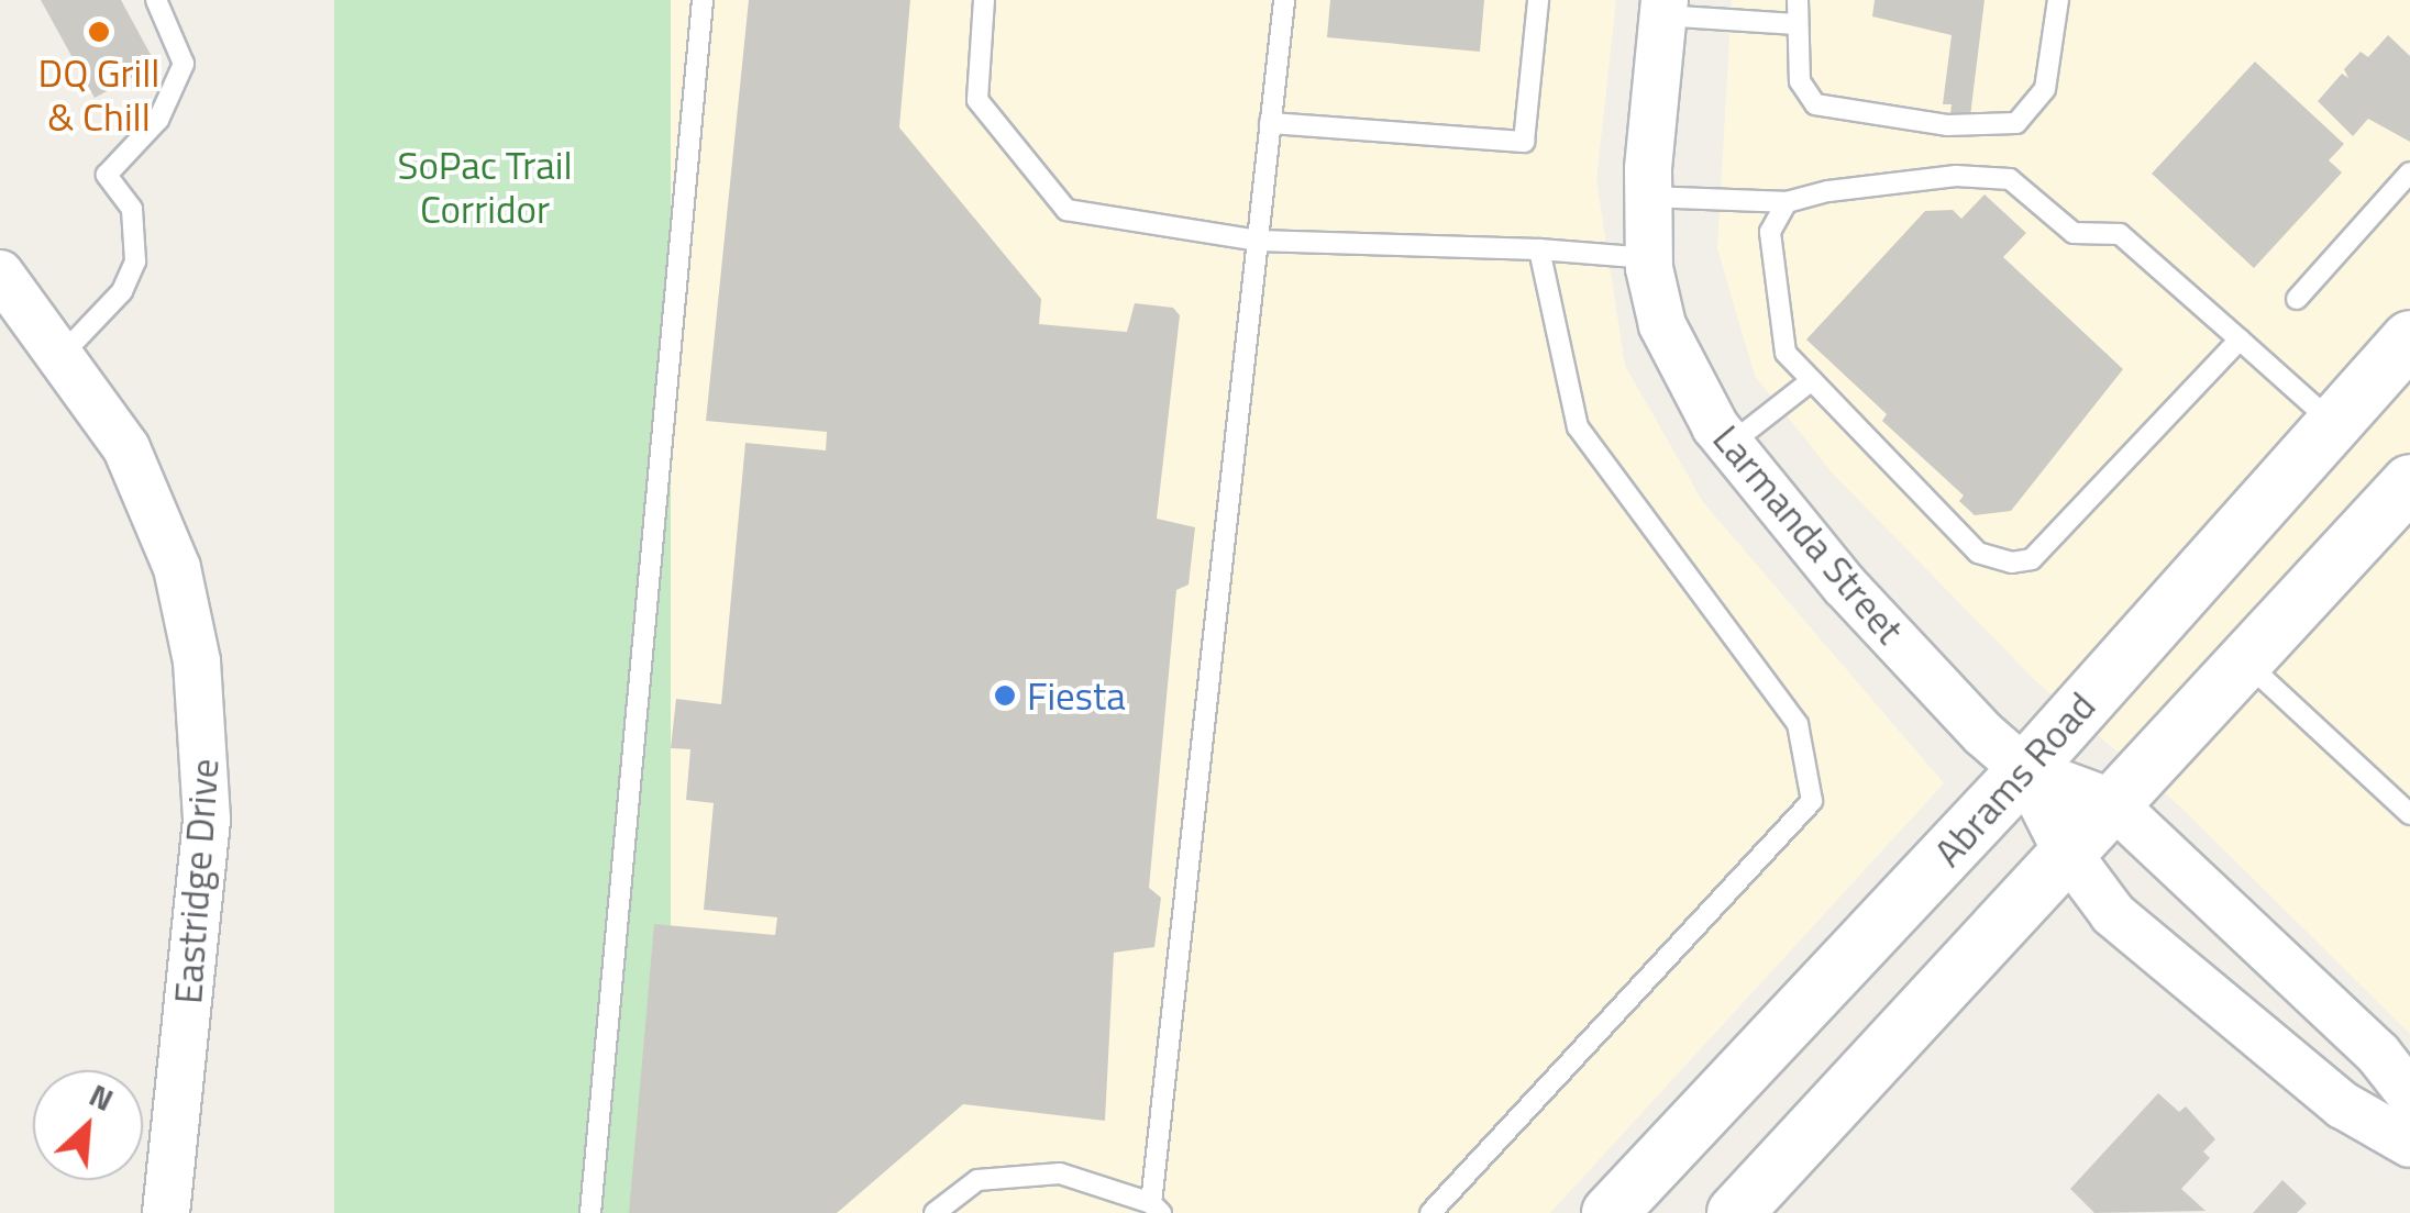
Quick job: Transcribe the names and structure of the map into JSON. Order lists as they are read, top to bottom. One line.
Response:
{"streets":{"main road":["Abrams Road"],"street":["Larmanda Street","Eastridge Drive"]},"crossings":[["Larmanda Street","Abrams Road"]],"parks":["SoPac Trail Corridor"],"places":["DQ Grill & Chill","Fiesta"],"north":"top right"}
